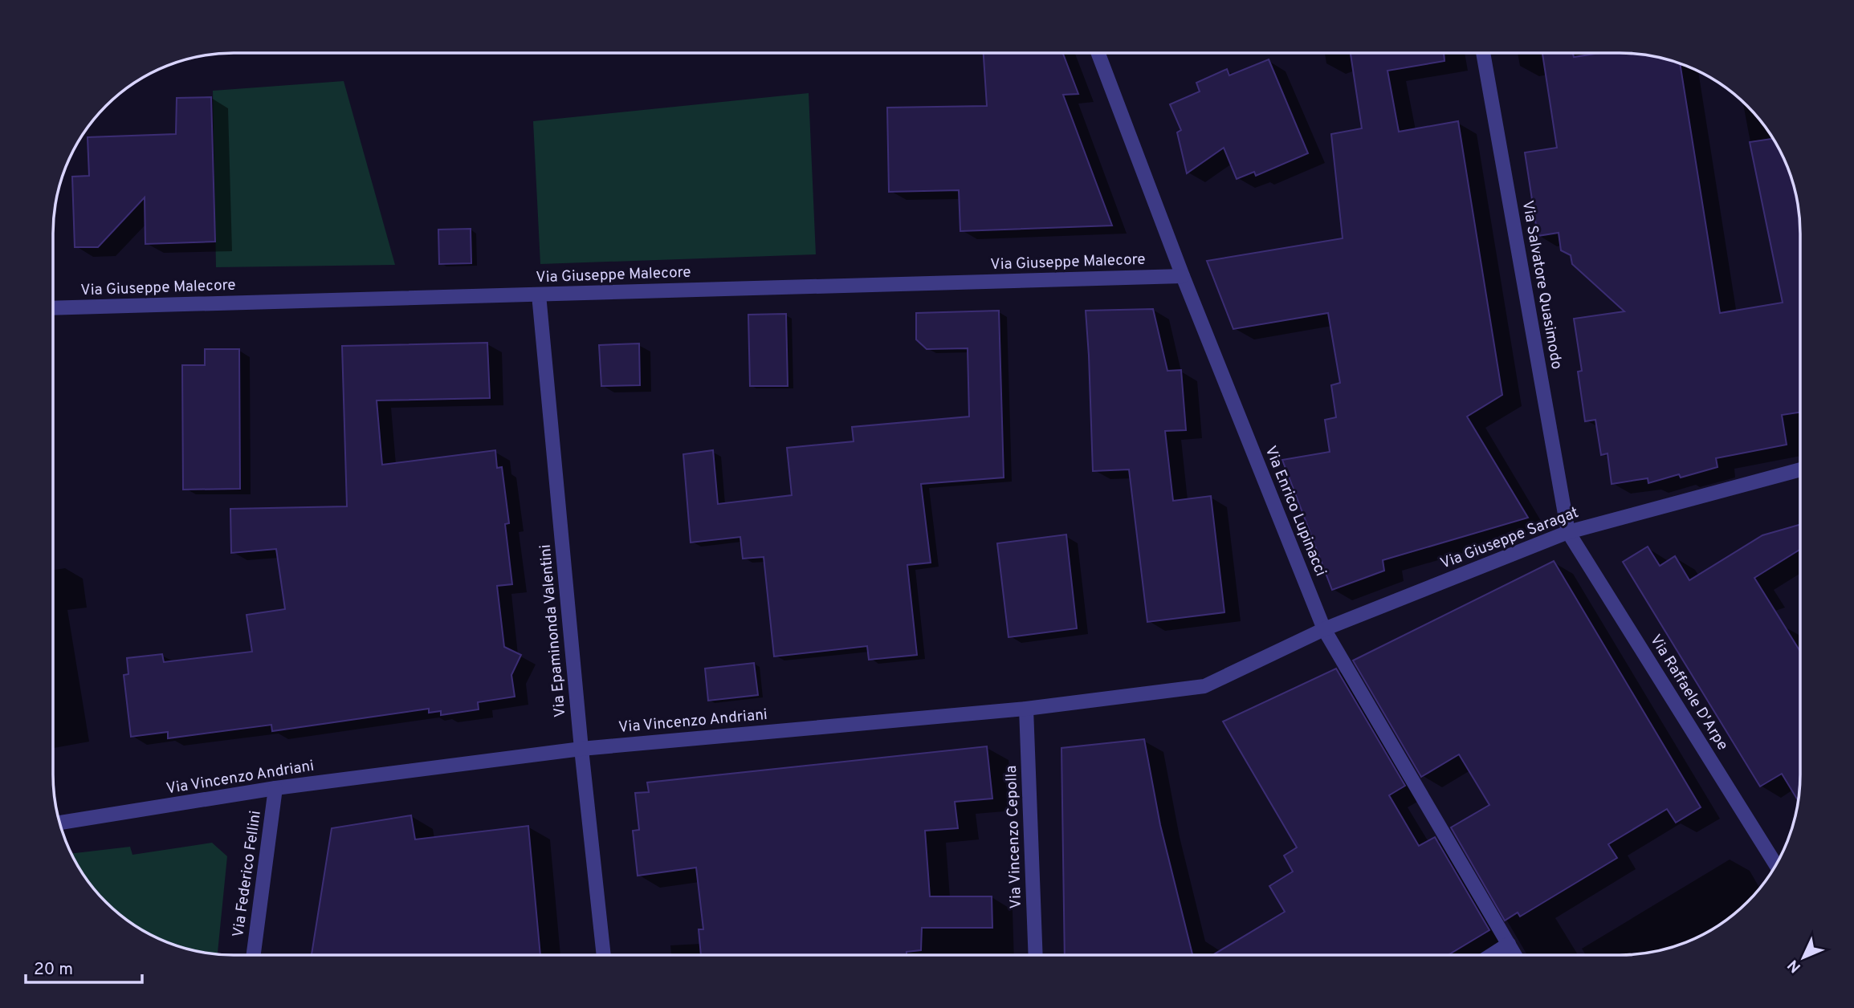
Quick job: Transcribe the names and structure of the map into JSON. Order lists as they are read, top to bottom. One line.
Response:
{"streets":{"street":["Via Giuseppe Malecore","Via Salvatore Quasimodo","Via Enrico Lupinacci","Via Giuseppe Saragat","Via Epaminonda Valentini","Via Raffaele D'Arpe","Via Vincenzo Andriani","Via Vincenzo Cepolla","Via Federico Fellini"]},"crossings":[["Via Giuseppe Malecore","Via Enrico Lupinacci"],["Via Giuseppe Malecore","Via Epaminonda Valentini"],["Via Salvatore Quasimodo","Via Giuseppe Saragat"],["Via Salvatore Quasimodo","Via Raffaele D'Arpe"],["Via Enrico Lupinacci","Via Giuseppe Saragat"],["Via Enrico Lupinacci","Via Vincenzo Andriani"],["Via Giuseppe Saragat","Via Raffaele D'Arpe"],["Via Giuseppe Saragat","Via Vincenzo Andriani"],["Via Epaminonda Valentini","Via Vincenzo Andriani"],["Via Vincenzo Andriani","Via Vincenzo Cepolla"],["Via Vincenzo Andriani","Via Federico Fellini"]],"scale_bar":"20 m","north":"bottom left"}
